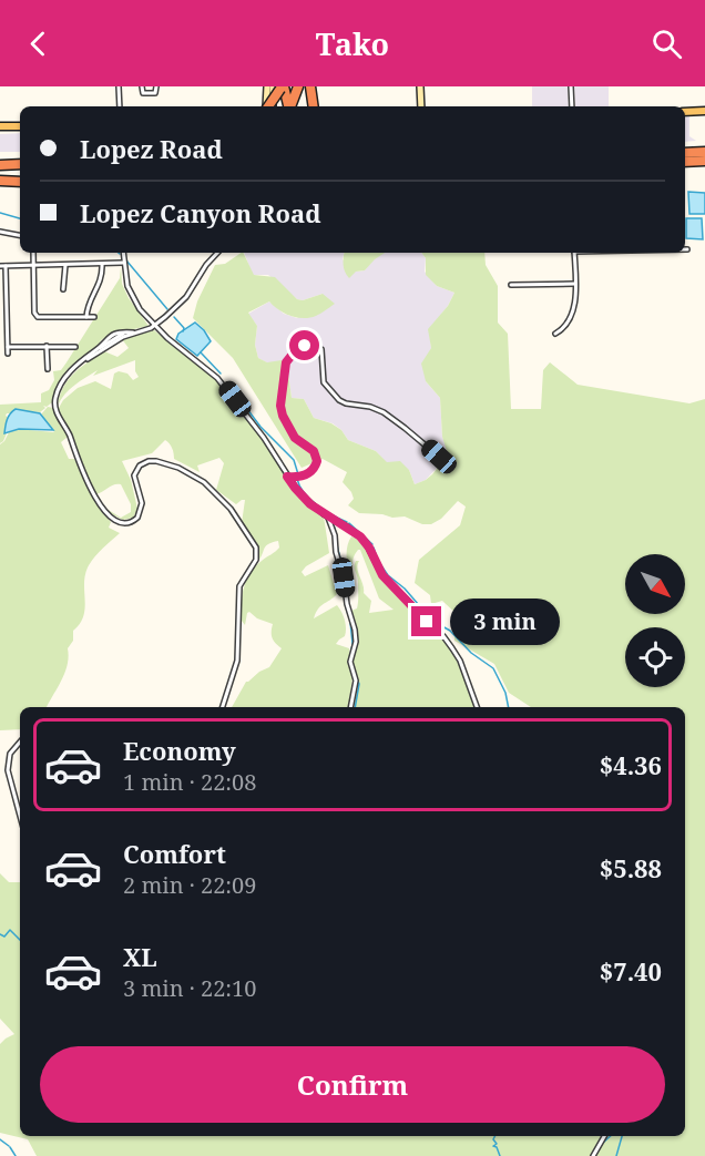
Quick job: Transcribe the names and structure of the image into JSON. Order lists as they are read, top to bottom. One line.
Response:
{"north":"bottom right","page":{"header":"Tako","banner":["Lopez Road","Lopez Canyon Road"],"bubble":"3 min","list":[{"name":"Economy","note":"1 min · 22:08","value":"$4.36"},{"name":"Comfort","note":"2 min · 22:09","value":"$5.88"},{"name":"XL","note":"3 min · 22:10","value":"$7.40"}],"buttons":"Confirm"}}
